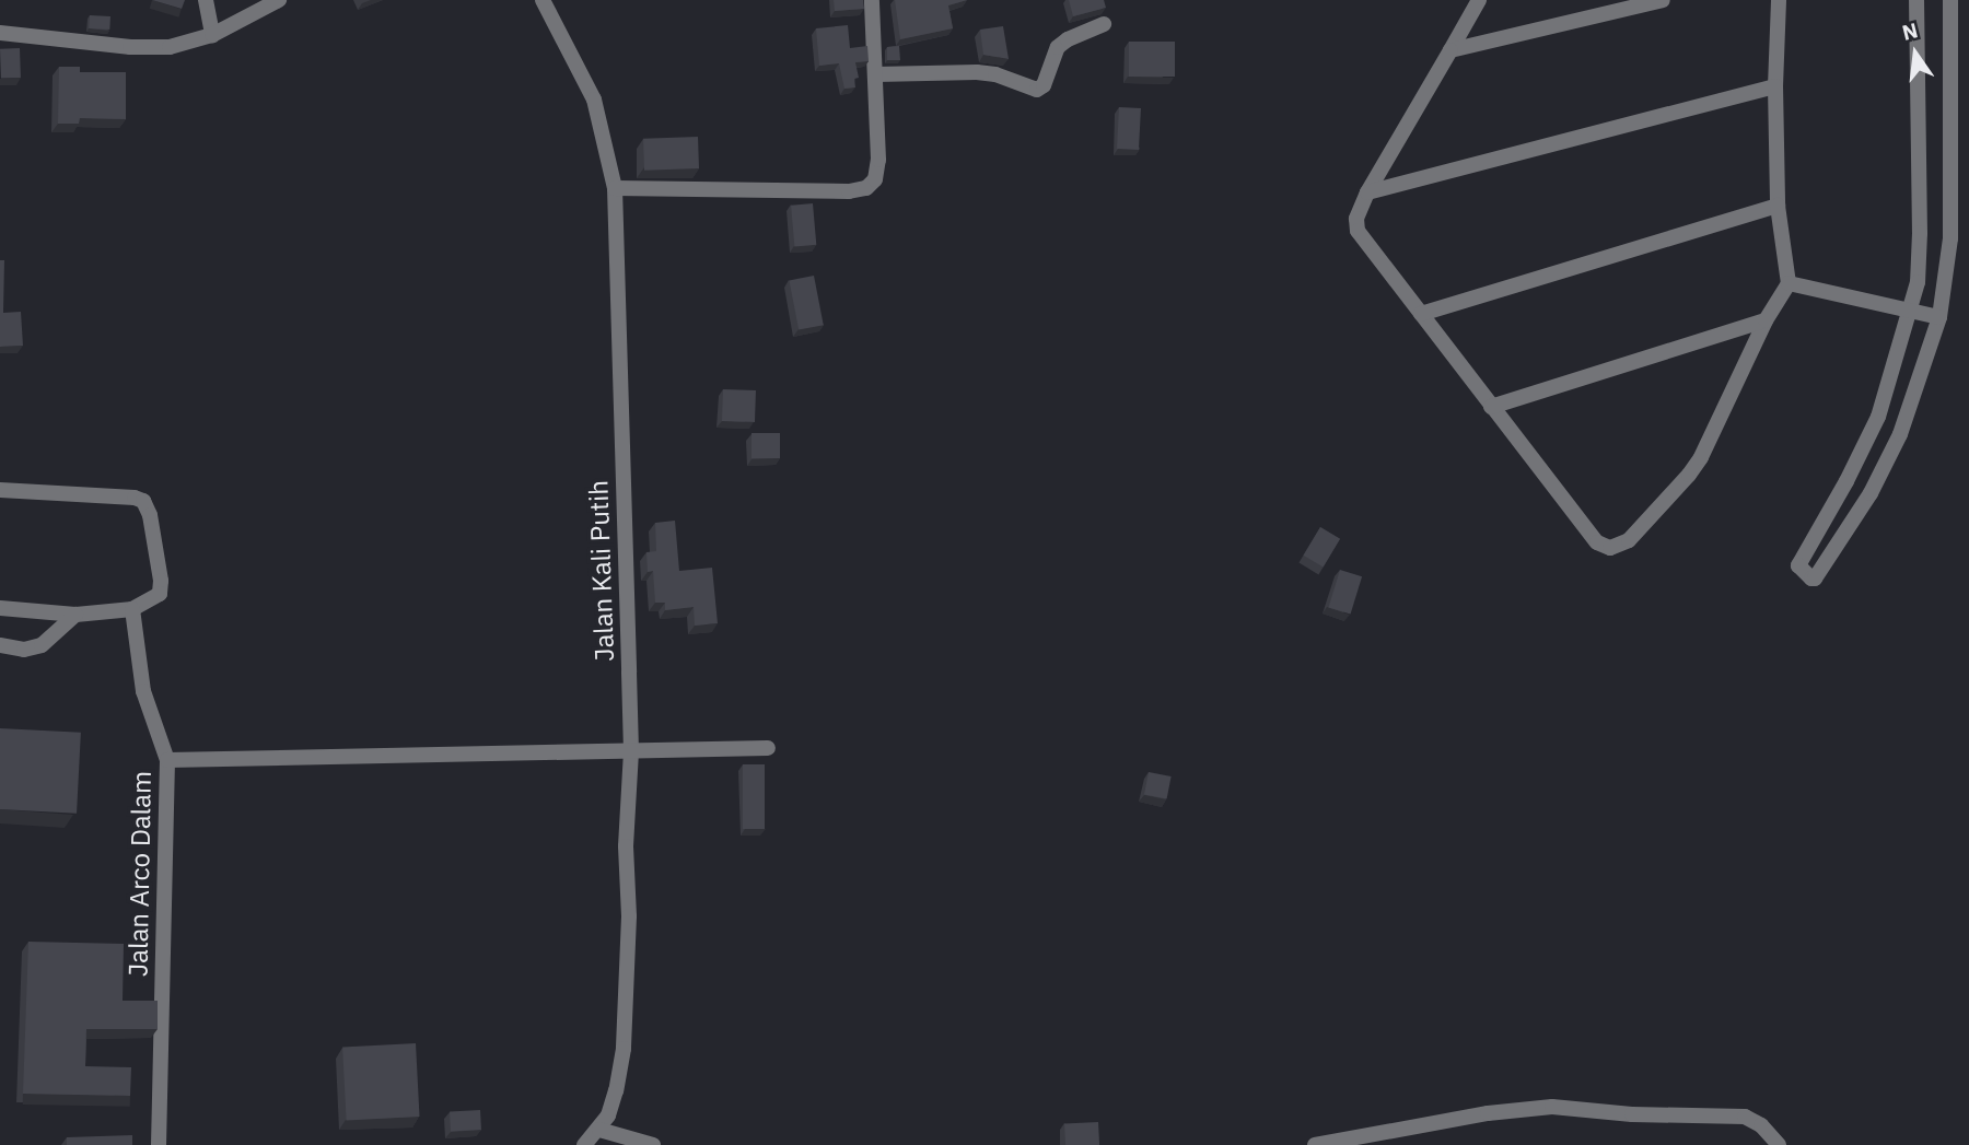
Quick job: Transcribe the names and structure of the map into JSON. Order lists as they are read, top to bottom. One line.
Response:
{"streets":{"street":["Jalan Kali Putih","Jalan Arco Dalam"]},"north":"top"}
